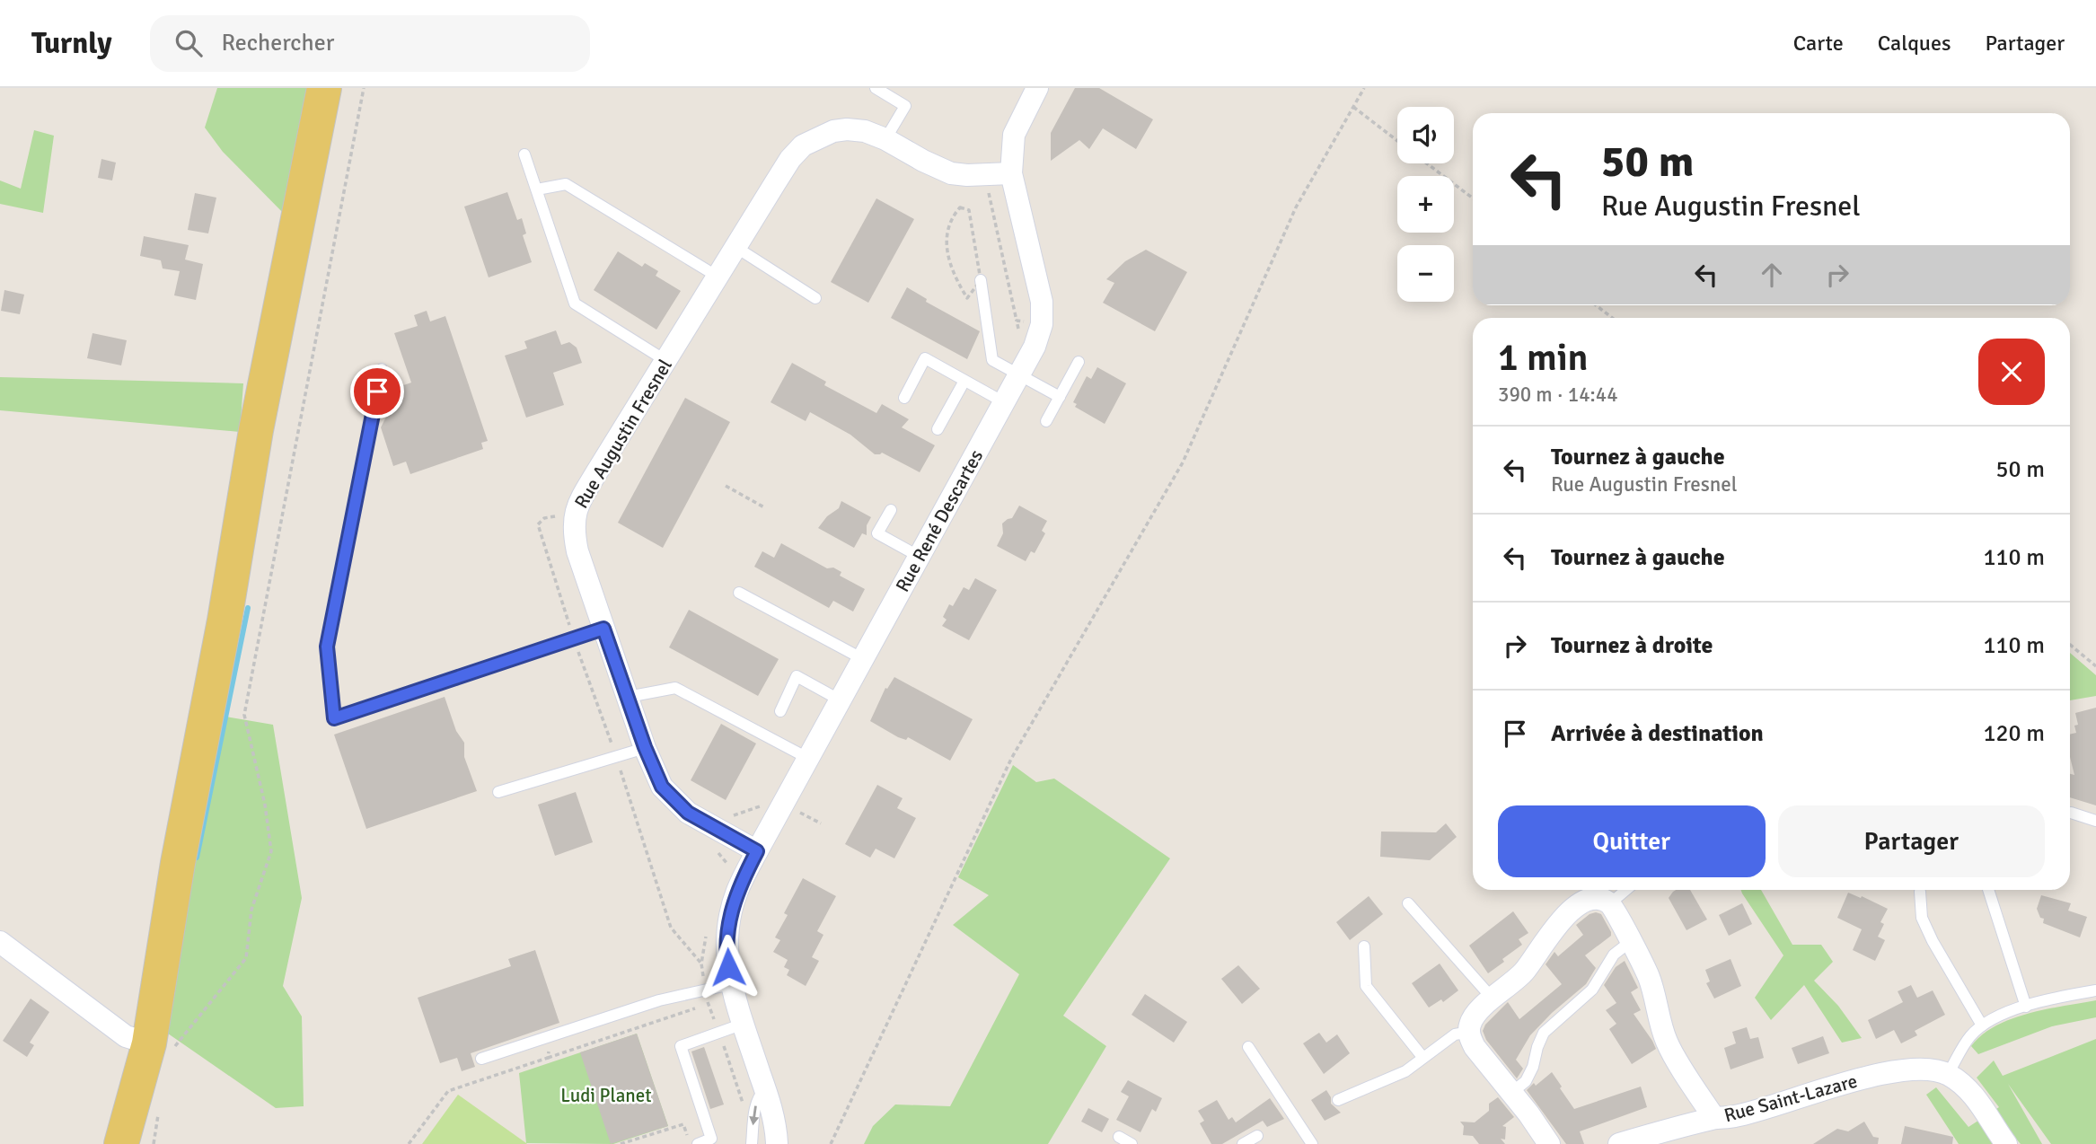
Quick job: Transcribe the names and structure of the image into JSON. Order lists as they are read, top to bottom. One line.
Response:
{"streets":{"street":["Rue Augustin Fresnel","Rue René Descartes","Rue Saint-Lazare"]},"crossings":[["Rue Augustin Fresnel","Rue René Descartes"]],"parks":["Ludi Planet"],"page":{"header":"Turnly","search":"Rechercher","nav":["Carte","Calques","Partager"],"map_buttons":["+","−"],"turn":["50 m","Rue Augustin Fresnel"],"heading":["1 min","390 m · 14:44"],"list":[{"name":"Tournez à gauche","note":"Rue Augustin Fresnel","value":"50 m"},{"name":"Tournez à gauche","value":"110 m"},{"name":"Tournez à droite","value":"110 m"},{"name":"Arrivée à destination","value":"120 m"}],"buttons":["Quitter","Partager"]}}
